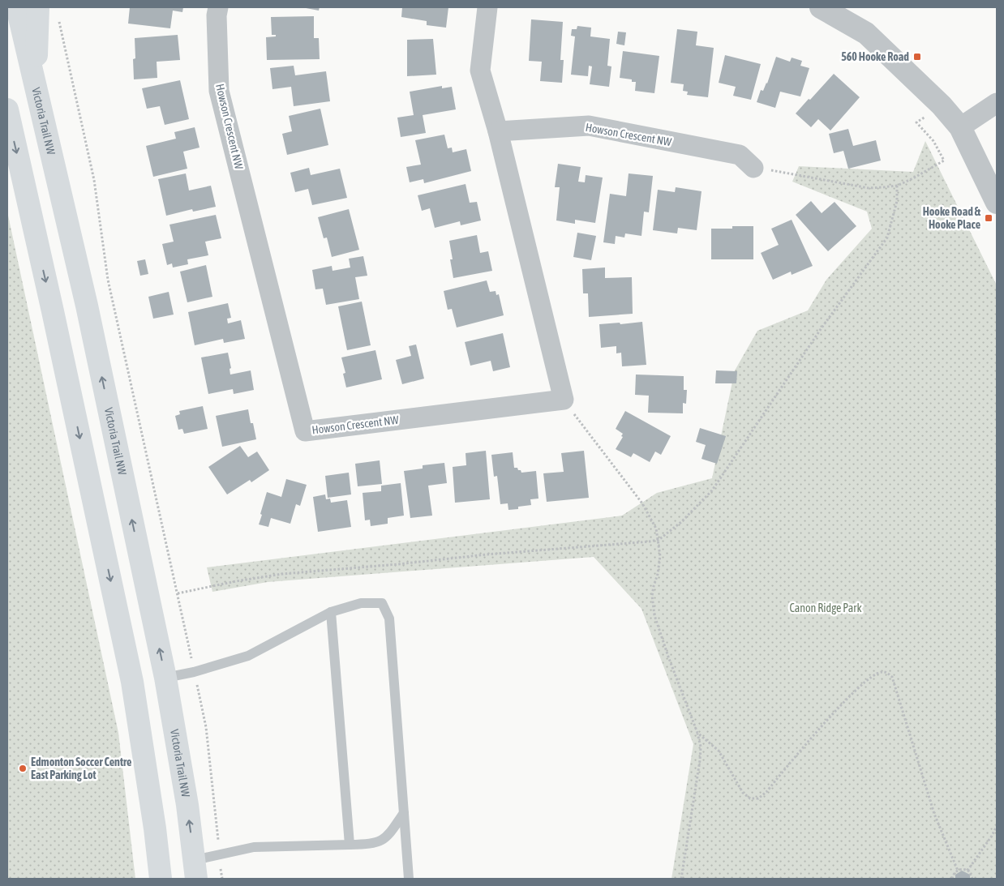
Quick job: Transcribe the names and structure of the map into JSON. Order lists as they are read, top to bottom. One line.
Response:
{"streets":{"main road":["Victoria Trail NW"],"street":["Howson Crescent NW"]},"parks":["Canon Ridge Park"],"places":{"transit":["560 Hooke Road","Hooke Road & Hooke Place"],"other":["Edmonton Soccer Centre East Parking Lot"]}}
